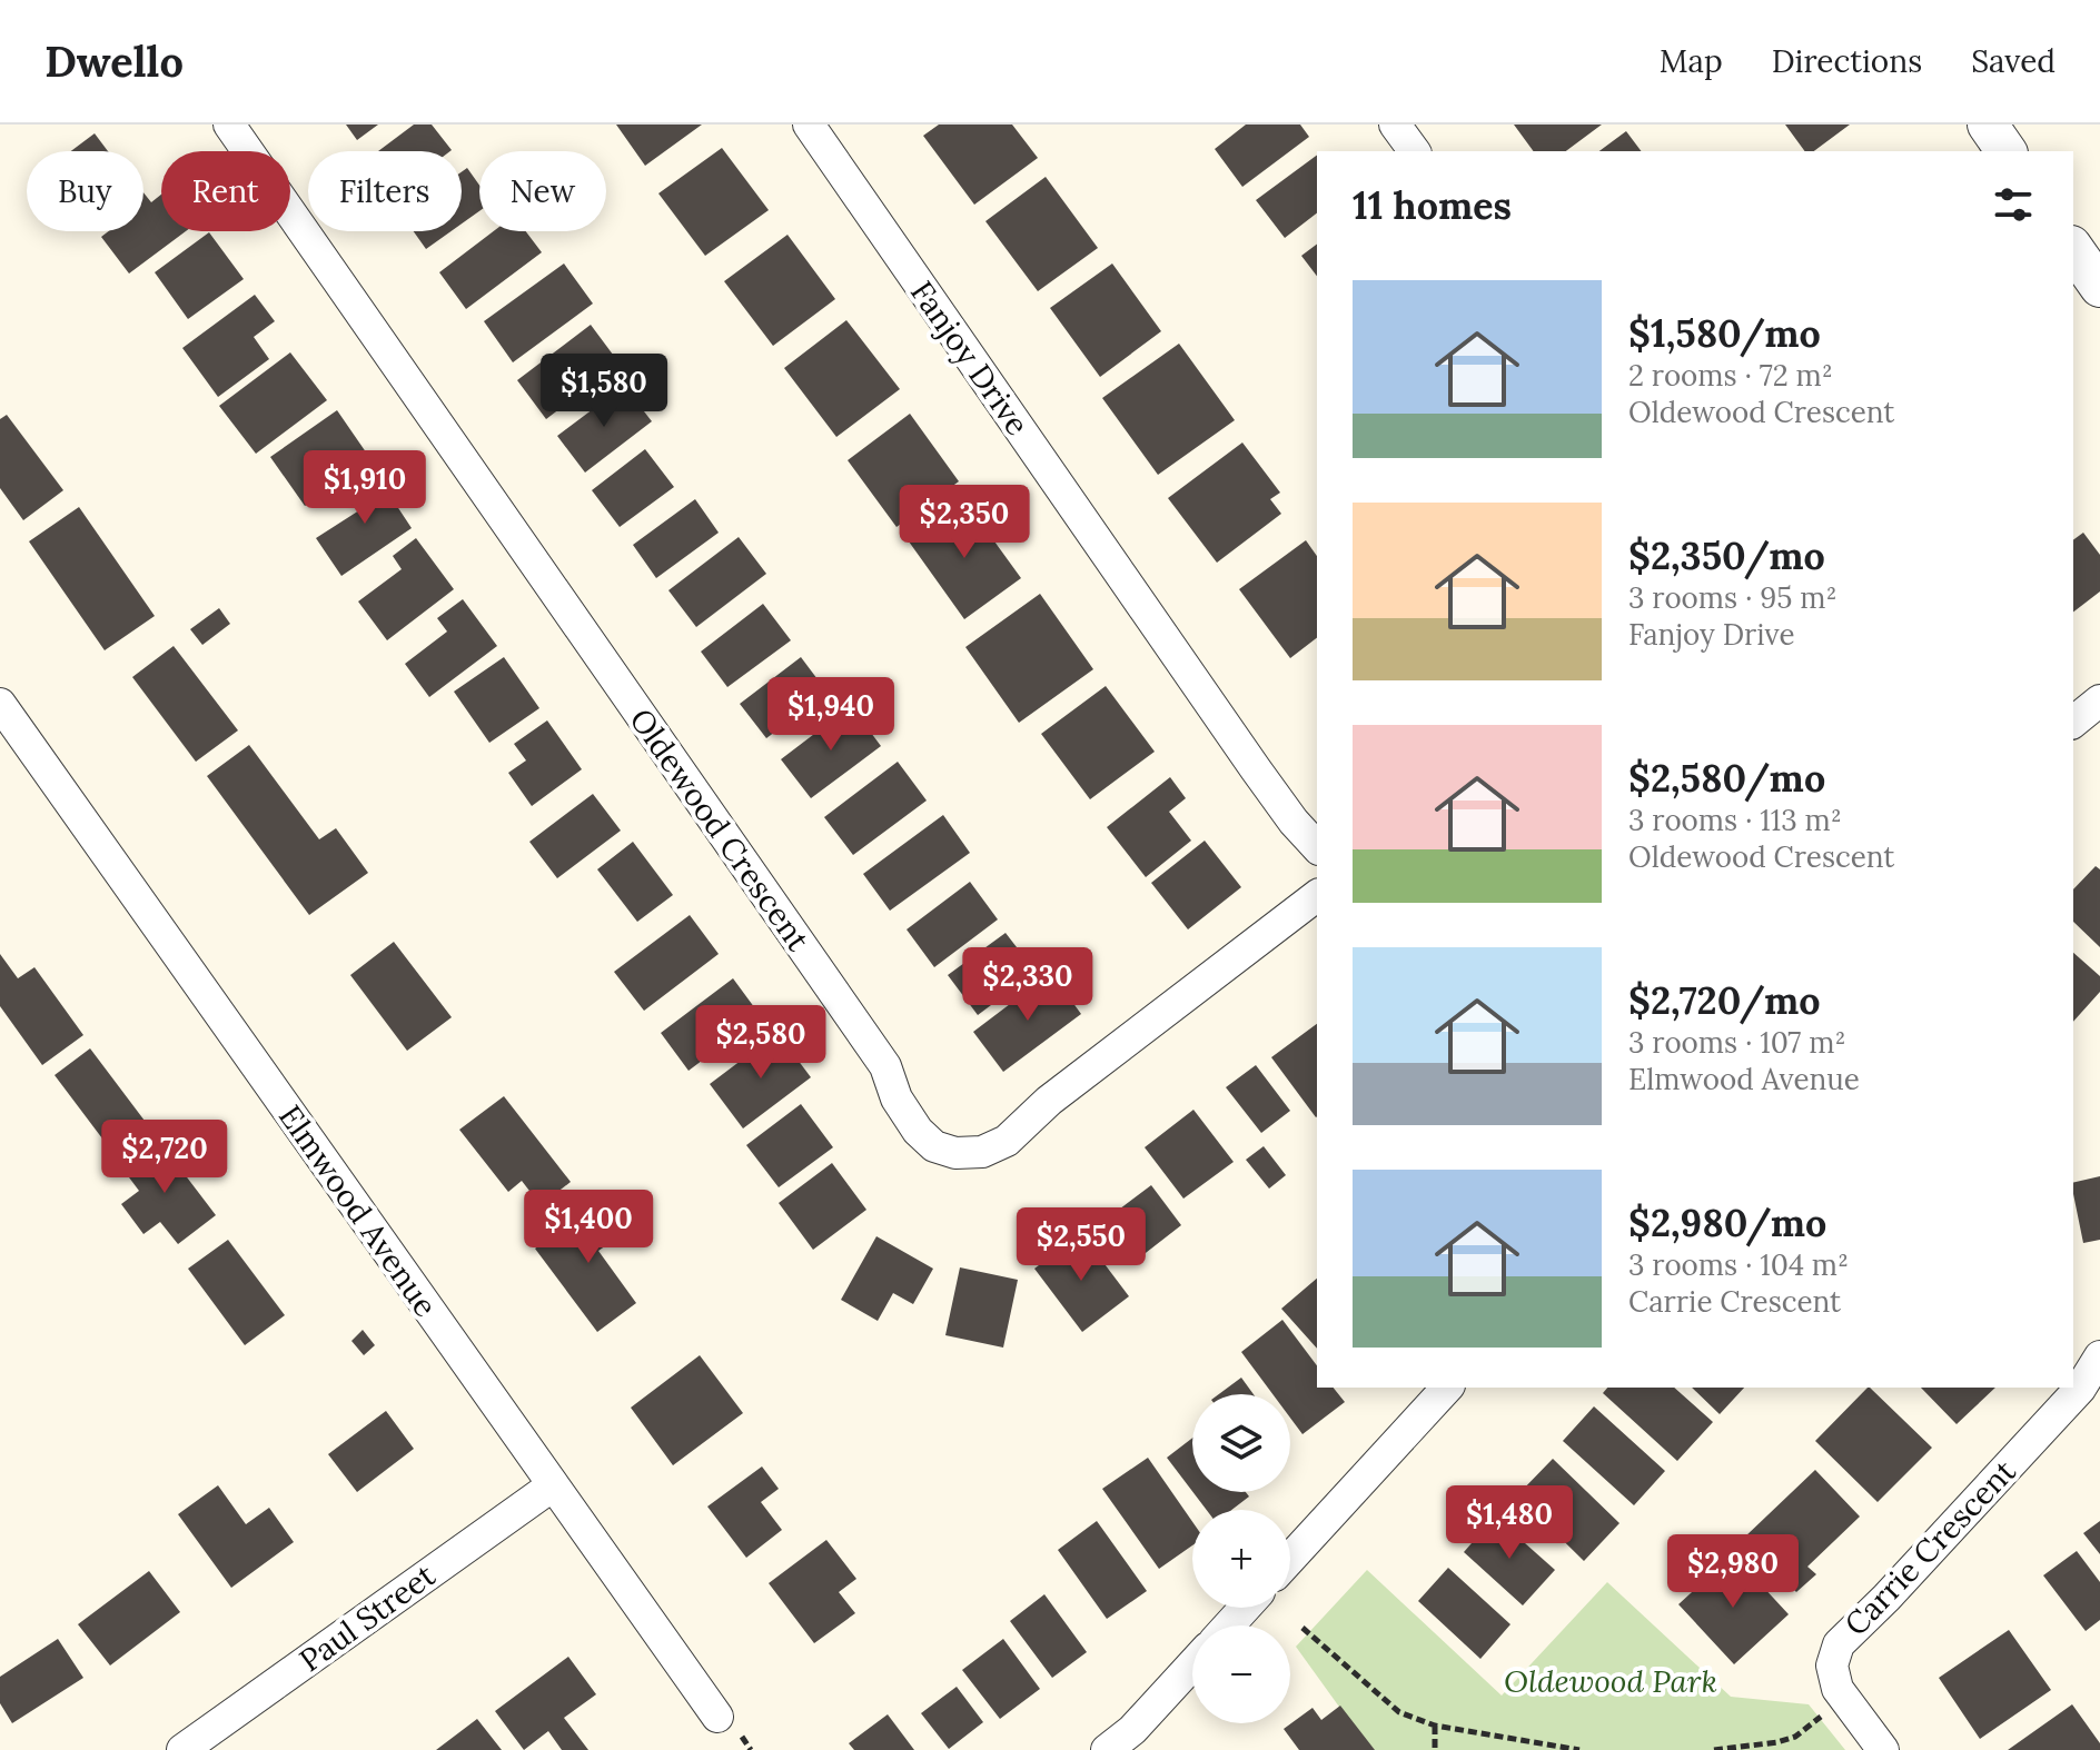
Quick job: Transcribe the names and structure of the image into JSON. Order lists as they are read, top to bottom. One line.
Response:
{"streets":{"street":["Fanjoy Drive","Oldewood Crescent","Elmwood Avenue","Carrie Crescent","Paul Street"]},"crossings":[["Elmwood Avenue","Paul Street"]],"parks":["Oldewood Park"],"page":{"header":"Dwello","nav":["Map","Directions","Saved"],"chip":["Buy","Rent","Filters","New"],"heading":"11 homes","list":[{"name":"$1,580/mo","note":"2 rooms · 72 m² · Oldewood Crescent"},{"name":"$2,350/mo","note":"3 rooms · 95 m² · Fanjoy Drive"},{"name":"$2,580/mo","note":"3 rooms · 113 m² · Oldewood Crescent"},{"name":"$2,720/mo","note":"3 rooms · 107 m² · Elmwood Avenue"},{"name":"$2,980/mo","note":"3 rooms · 104 m² · Carrie Crescent"}],"price":["$1,580","$1,910","$2,350","$1,940","$2,330","$2,580","$2,720","$1,400","$2,550","$1,480","$2,980"],"map_buttons":["+","−"]}}
